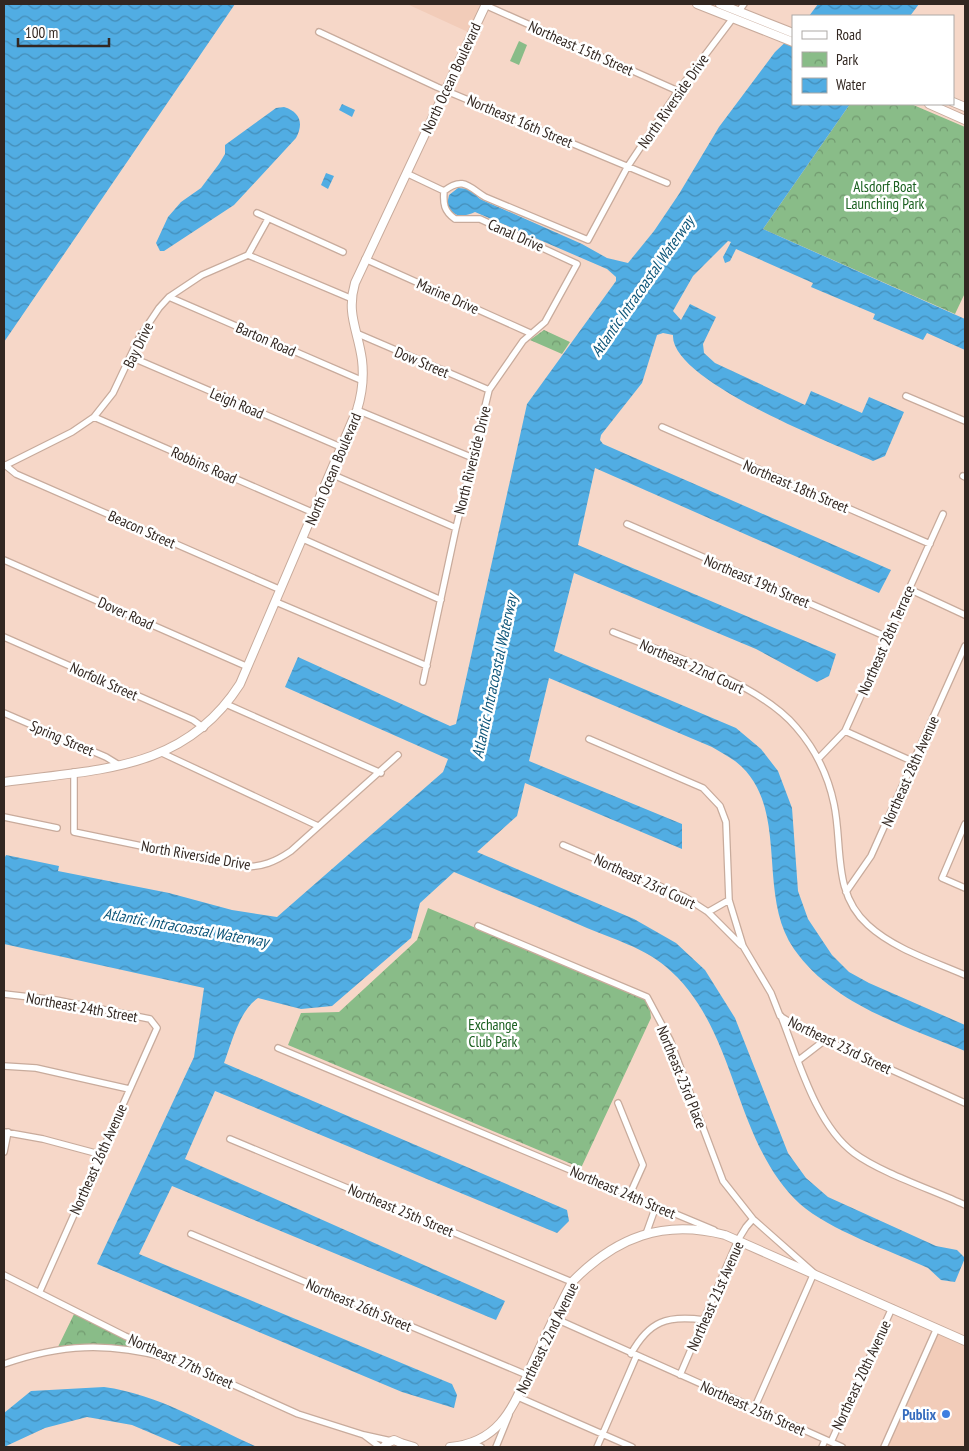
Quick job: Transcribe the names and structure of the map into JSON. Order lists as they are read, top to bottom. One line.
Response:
{"streets":{"main road":["North Ocean Boulevard","Northeast 24th Street","Northeast 22nd Avenue"],"street":["Northeast 15th Street","North Riverside Drive","Northeast 16th Street","Canal Drive","Marine Drive","Barton Road","Bay Drive","Dow Street","Leigh Road","Robbins Road","Northeast 18th Street","Beacon Street","Northeast 19th Street","Dover Road","Northeast 28th Terrace","Northeast 22nd Court","Norfolk Street","Spring Street","Northeast 28th Avenue","Northeast 23rd Court","Northeast 23rd Street","Northeast 23rd Place","Northeast 26th Avenue","Northeast 25th Street","Northeast 21st Avenue","Northeast 26th Street","Northeast 27th Street","Northeast 20th Avenue"]},"crossings":[["Northeast 15th Street","North Ocean Boulevard"],["Northeast 15th Street","North Riverside Drive"],["North Ocean Boulevard","North Riverside Drive"],["North Ocean Boulevard","Northeast 16th Street"],["North Ocean Boulevard","Marine Drive"],["North Ocean Boulevard","Barton Road"],["North Ocean Boulevard","Dow Street"],["North Ocean Boulevard","Leigh Road"],["North Ocean Boulevard","Robbins Road"],["North Ocean Boulevard","Beacon Street"],["North Ocean Boulevard","Dover Road"],["North Ocean Boulevard","Norfolk Street"],["North Ocean Boulevard","Spring Street"],["North Riverside Drive","Northeast 16th Street"],["North Riverside Drive","Canal Drive"],["North Riverside Drive","Marine Drive"],["North Riverside Drive","Dow Street"],["Barton Road","Bay Drive"],["Bay Drive","Leigh Road"],["Bay Drive","Robbins Road"],["Bay Drive","Beacon Street"],["Northeast 18th Street","Northeast 28th Terrace"],["Northeast 19th Street","Northeast 28th Terrace"],["Northeast 28th Terrace","Northeast 22nd Court"],["Northeast 22nd Court","Northeast 28th Avenue"],["Northeast 23rd Court","Northeast 23rd Street"],["Northeast 24th Street","Northeast 23rd Place"],["Northeast 24th Street","Northeast 26th Avenue"],["Northeast 24th Street","Northeast 21st Avenue"],["Northeast 24th Street","Northeast 22nd Avenue"],["Northeast 24th Street","Northeast 20th Avenue"],["Northeast 23rd Place","Northeast 21st Avenue"],["Northeast 26th Avenue","Northeast 27th Street"],["Northeast 25th Street","Northeast 21st Avenue"],["Northeast 25th Street","Northeast 22nd Avenue"],["Northeast 25th Street","Northeast 20th Avenue"],["Northeast 26th Street","Northeast 22nd Avenue"]],"water":["Atlantic Intracoastal Waterway"],"parks":["Alsdorf Boat Launching Park","Exchange Club Park"],"places":["Publix"],"legend":["Road","Park","Water"],"scale_bar":"100 m"}
